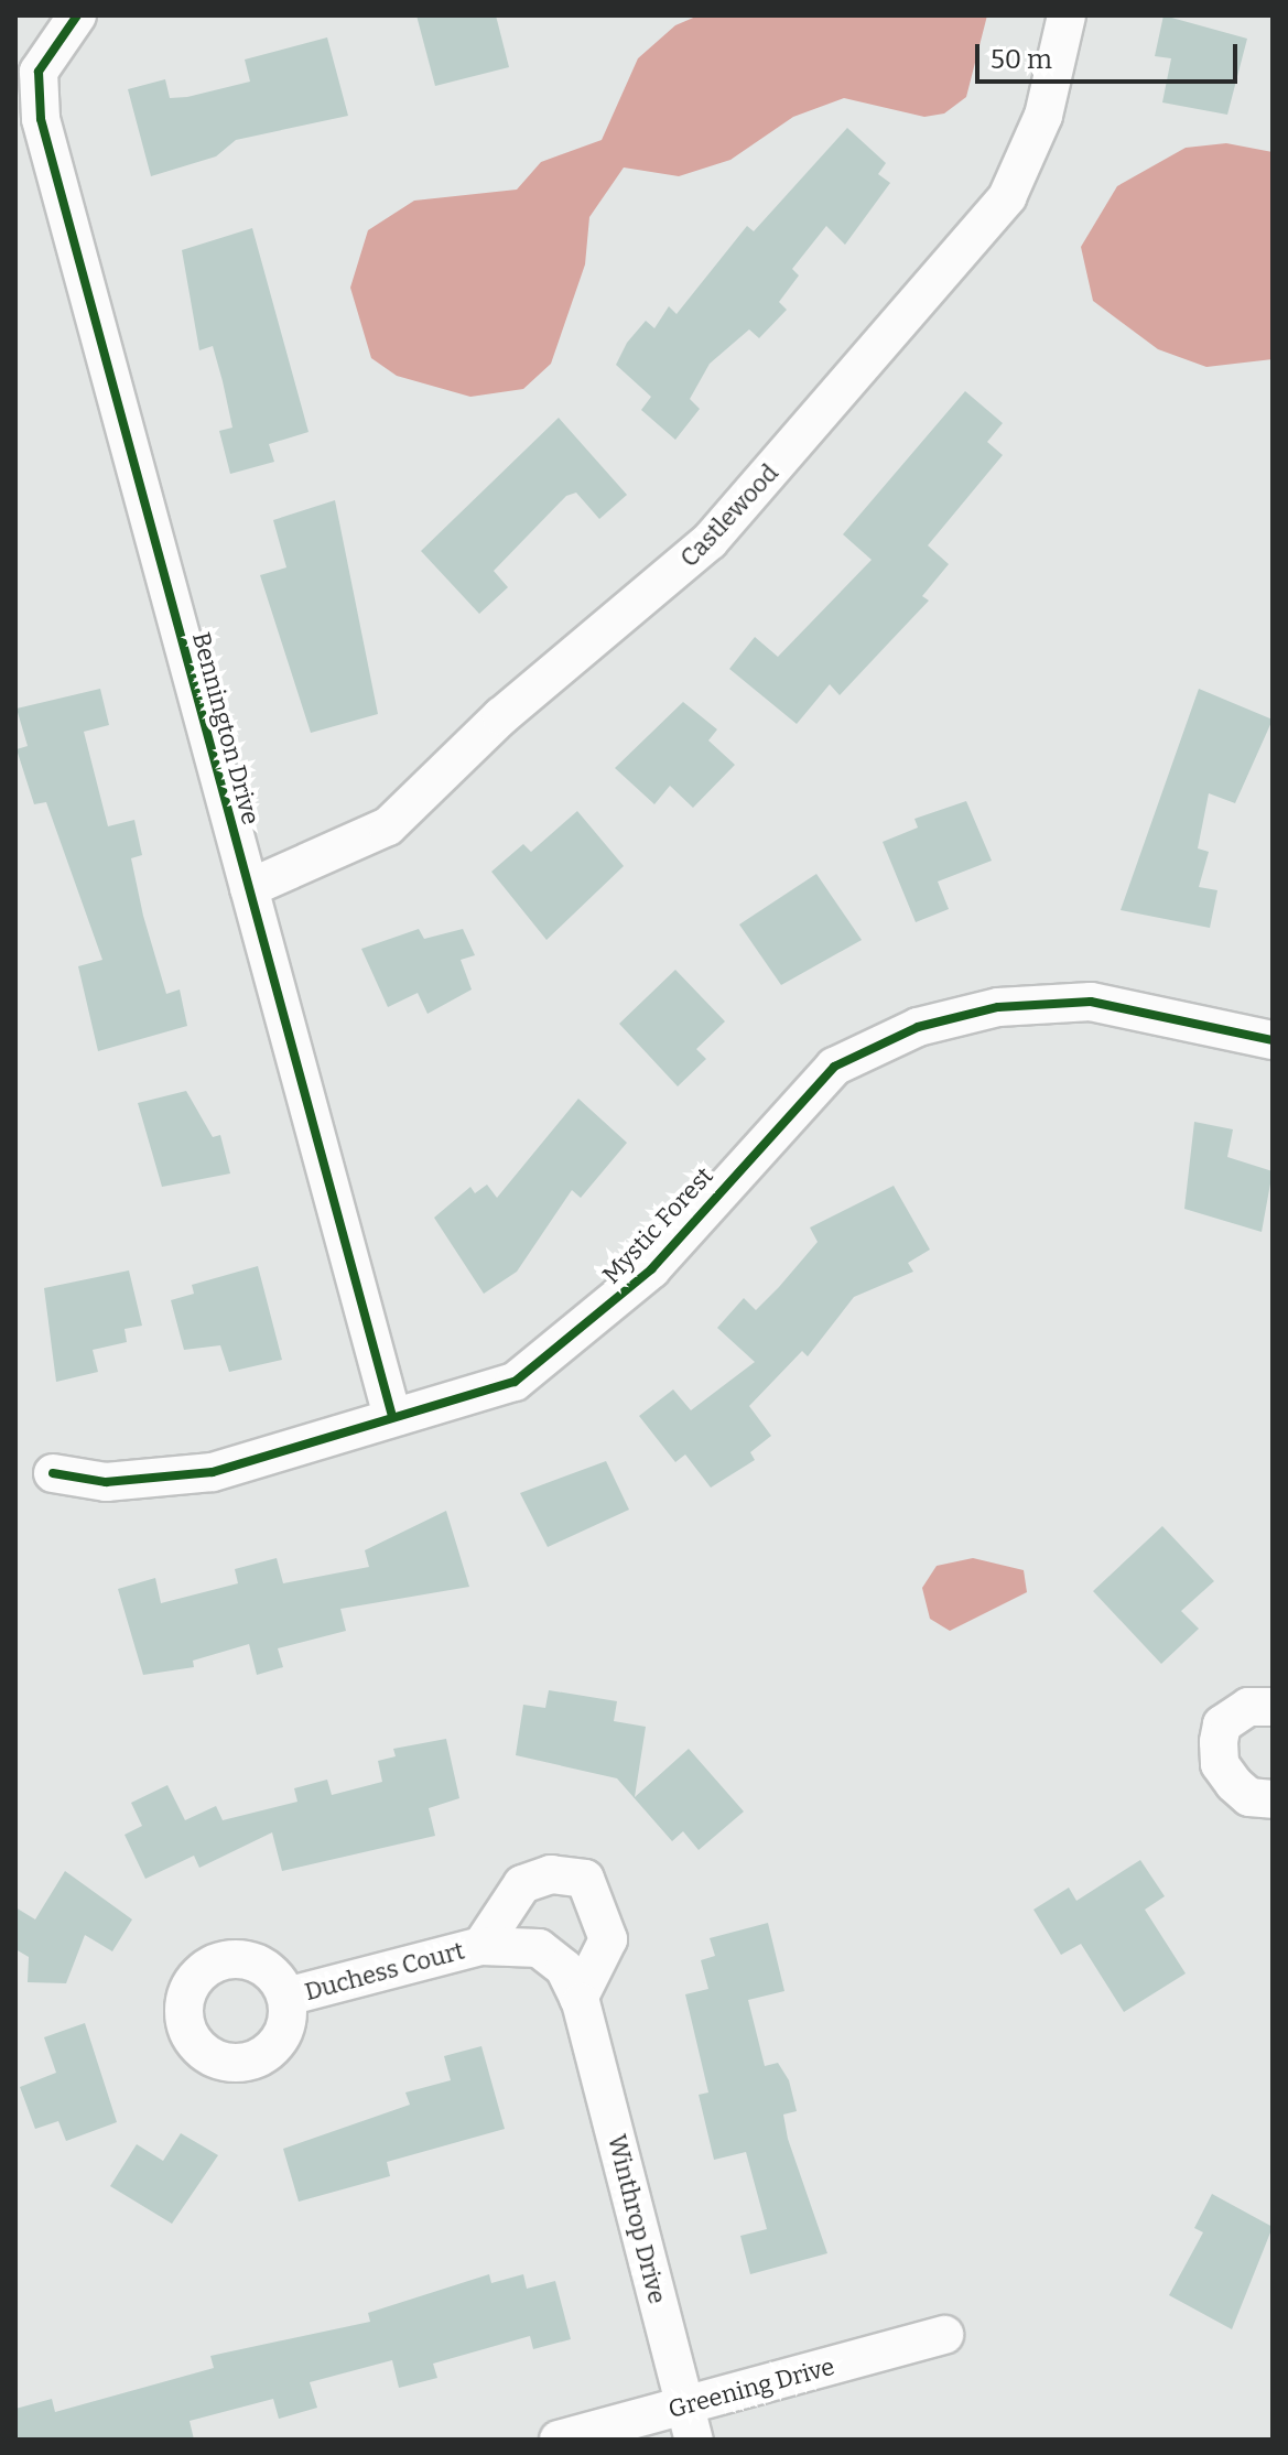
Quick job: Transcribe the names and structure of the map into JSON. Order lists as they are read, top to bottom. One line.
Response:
{"streets":{"street":["Castlewood","Bennington Drive","Mystic Forest","Duchess Court","Winthrop Drive","Greening Drive"]},"crossings":[["Castlewood","Bennington Drive"],["Bennington Drive","Mystic Forest"],["Duchess Court","Winthrop Drive"],["Winthrop Drive","Greening Drive"]],"scale_bar":"50 m"}
